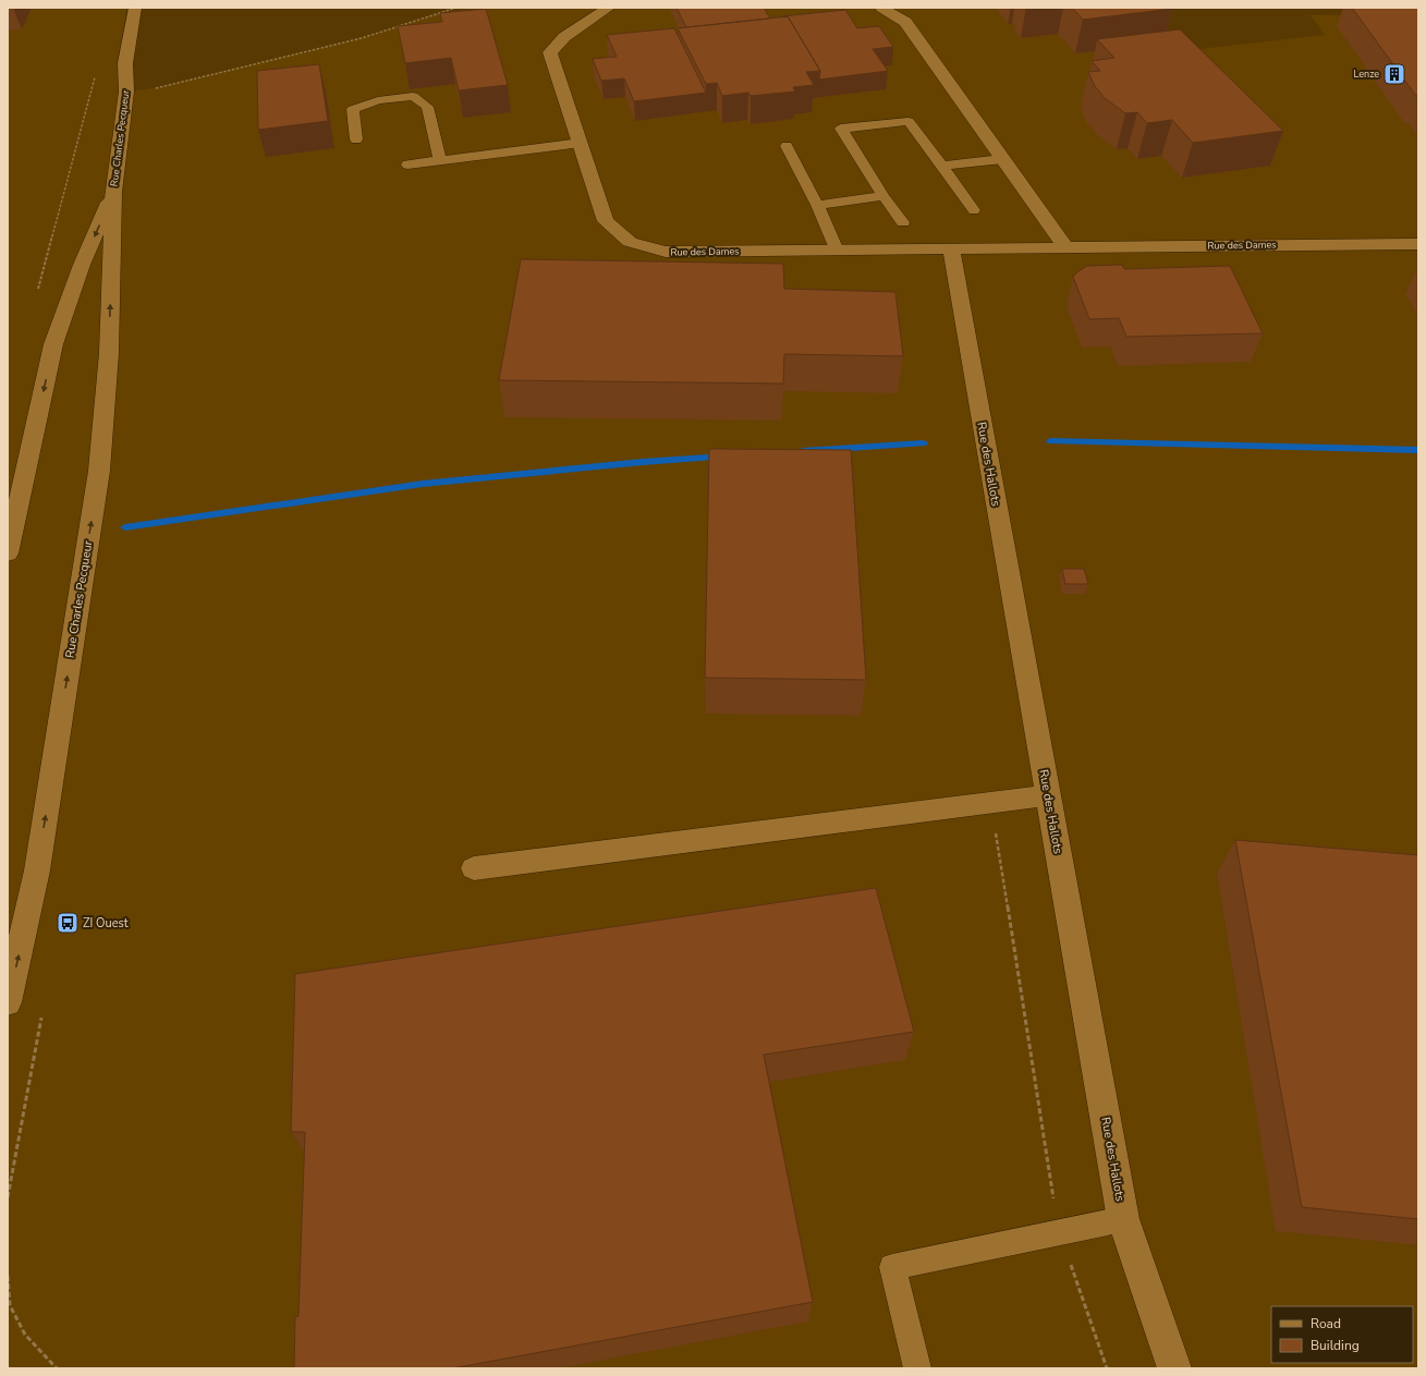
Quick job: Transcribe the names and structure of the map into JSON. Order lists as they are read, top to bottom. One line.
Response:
{"streets":{"street":["Rue Charles Pecqueur","Rue des Dames","Rue des Hallots"]},"crossings":[["Rue des Dames","Rue des Hallots"]],"places":{"building":["Lenze"],"bus stop":["ZI Ouest"]},"legend":["Road","Building"]}
